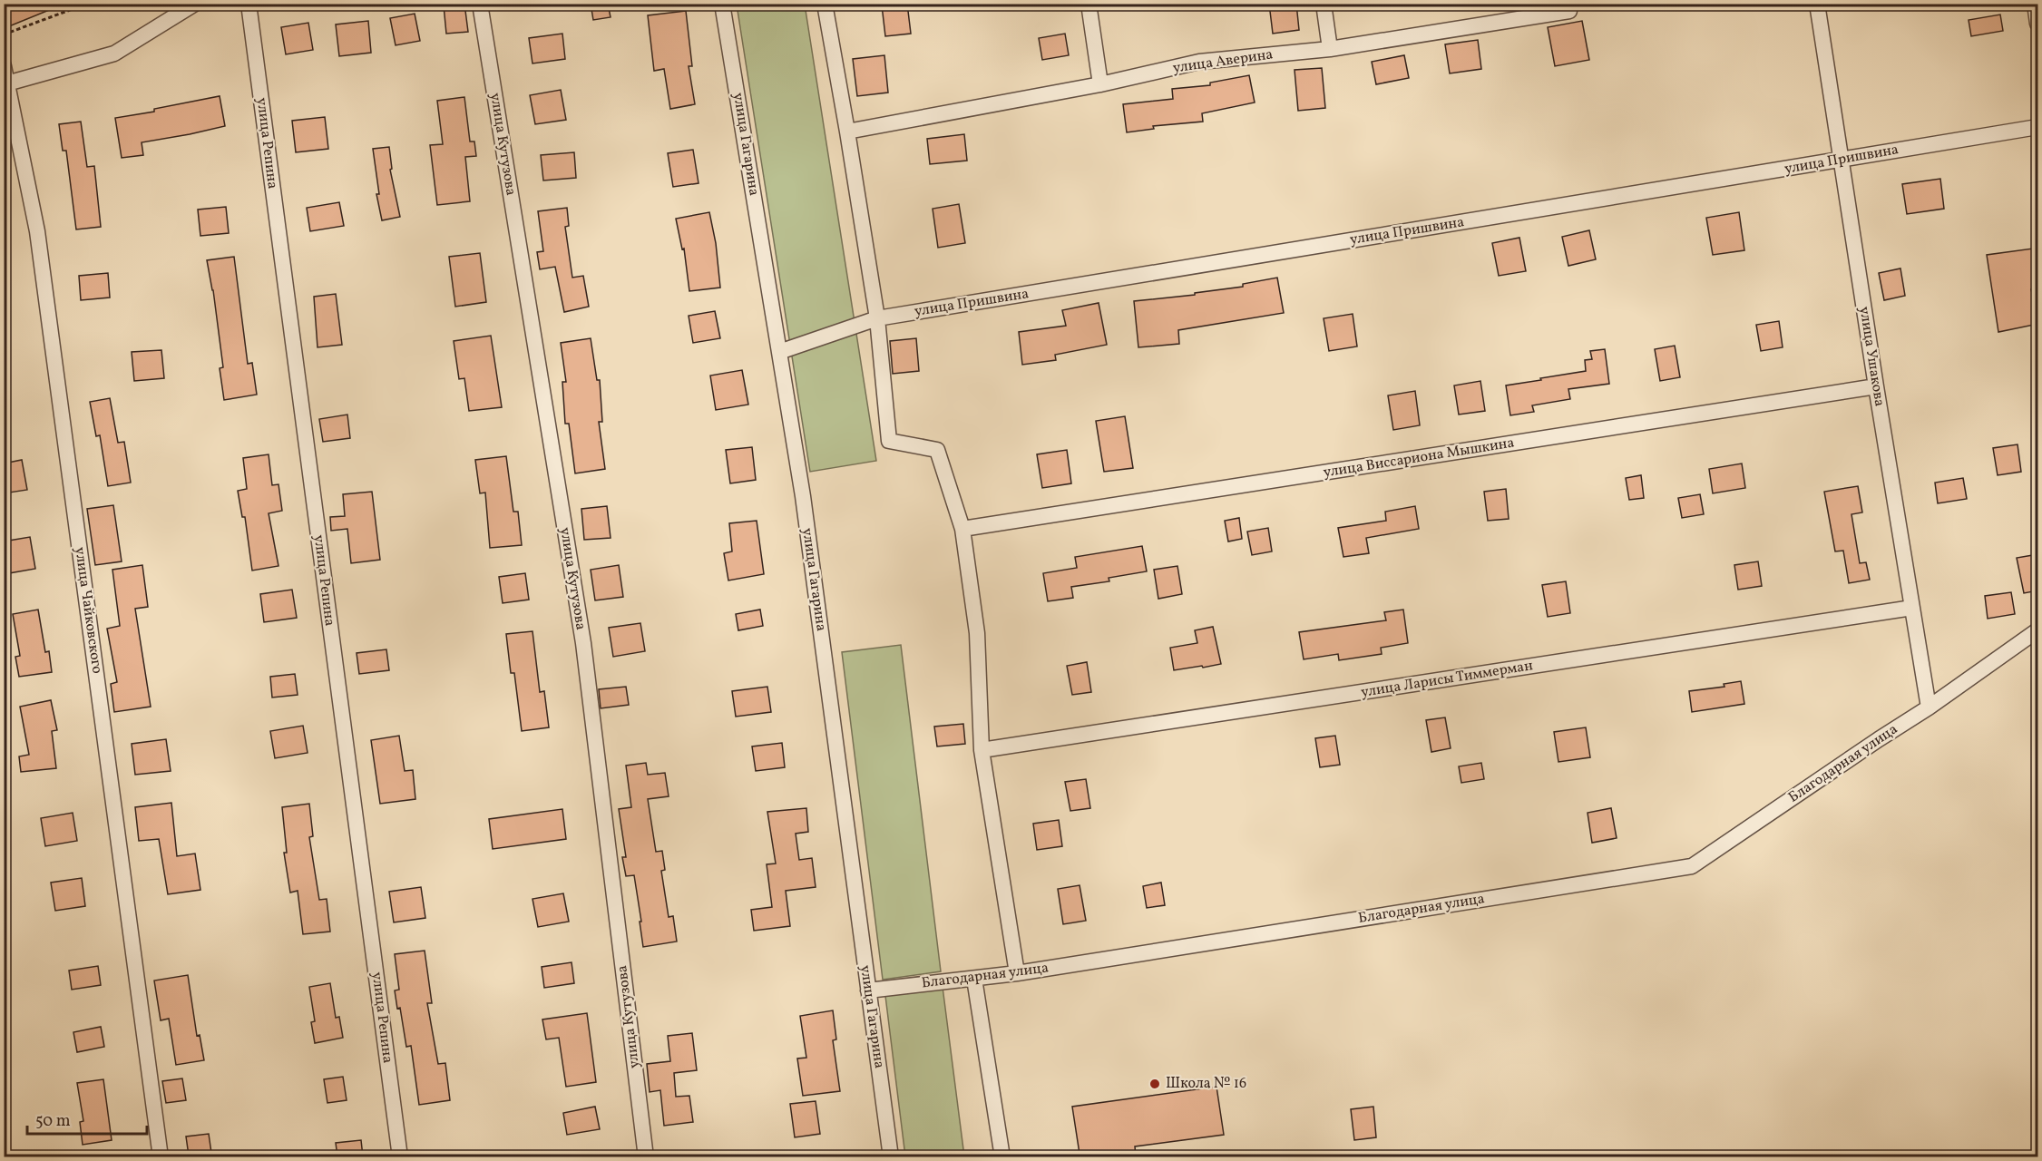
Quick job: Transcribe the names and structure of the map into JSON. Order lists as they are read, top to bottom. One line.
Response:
{"streets":{"street":["улица Аверина","улица Репина","улица Кутузова","улица Гагарина","улица Пришвина","улица Ушакова","улица Виссариона Мышкина","улица Чайковского","улица Ларисы Тиммерман","Благодарная улица"]},"crossings":[["улица Гагарина","улица Пришвина"],["улица Гагарина","Благодарная улица"],["улица Пришвина","улица Ушакова"],["улица Ушакова","улица Виссариона Мышкина"],["улица Ушакова","улица Ларисы Тиммерман"],["улица Ушакова","Благодарная улица"]],"places":["Школа № 16"],"scale_bar":"50 m"}
